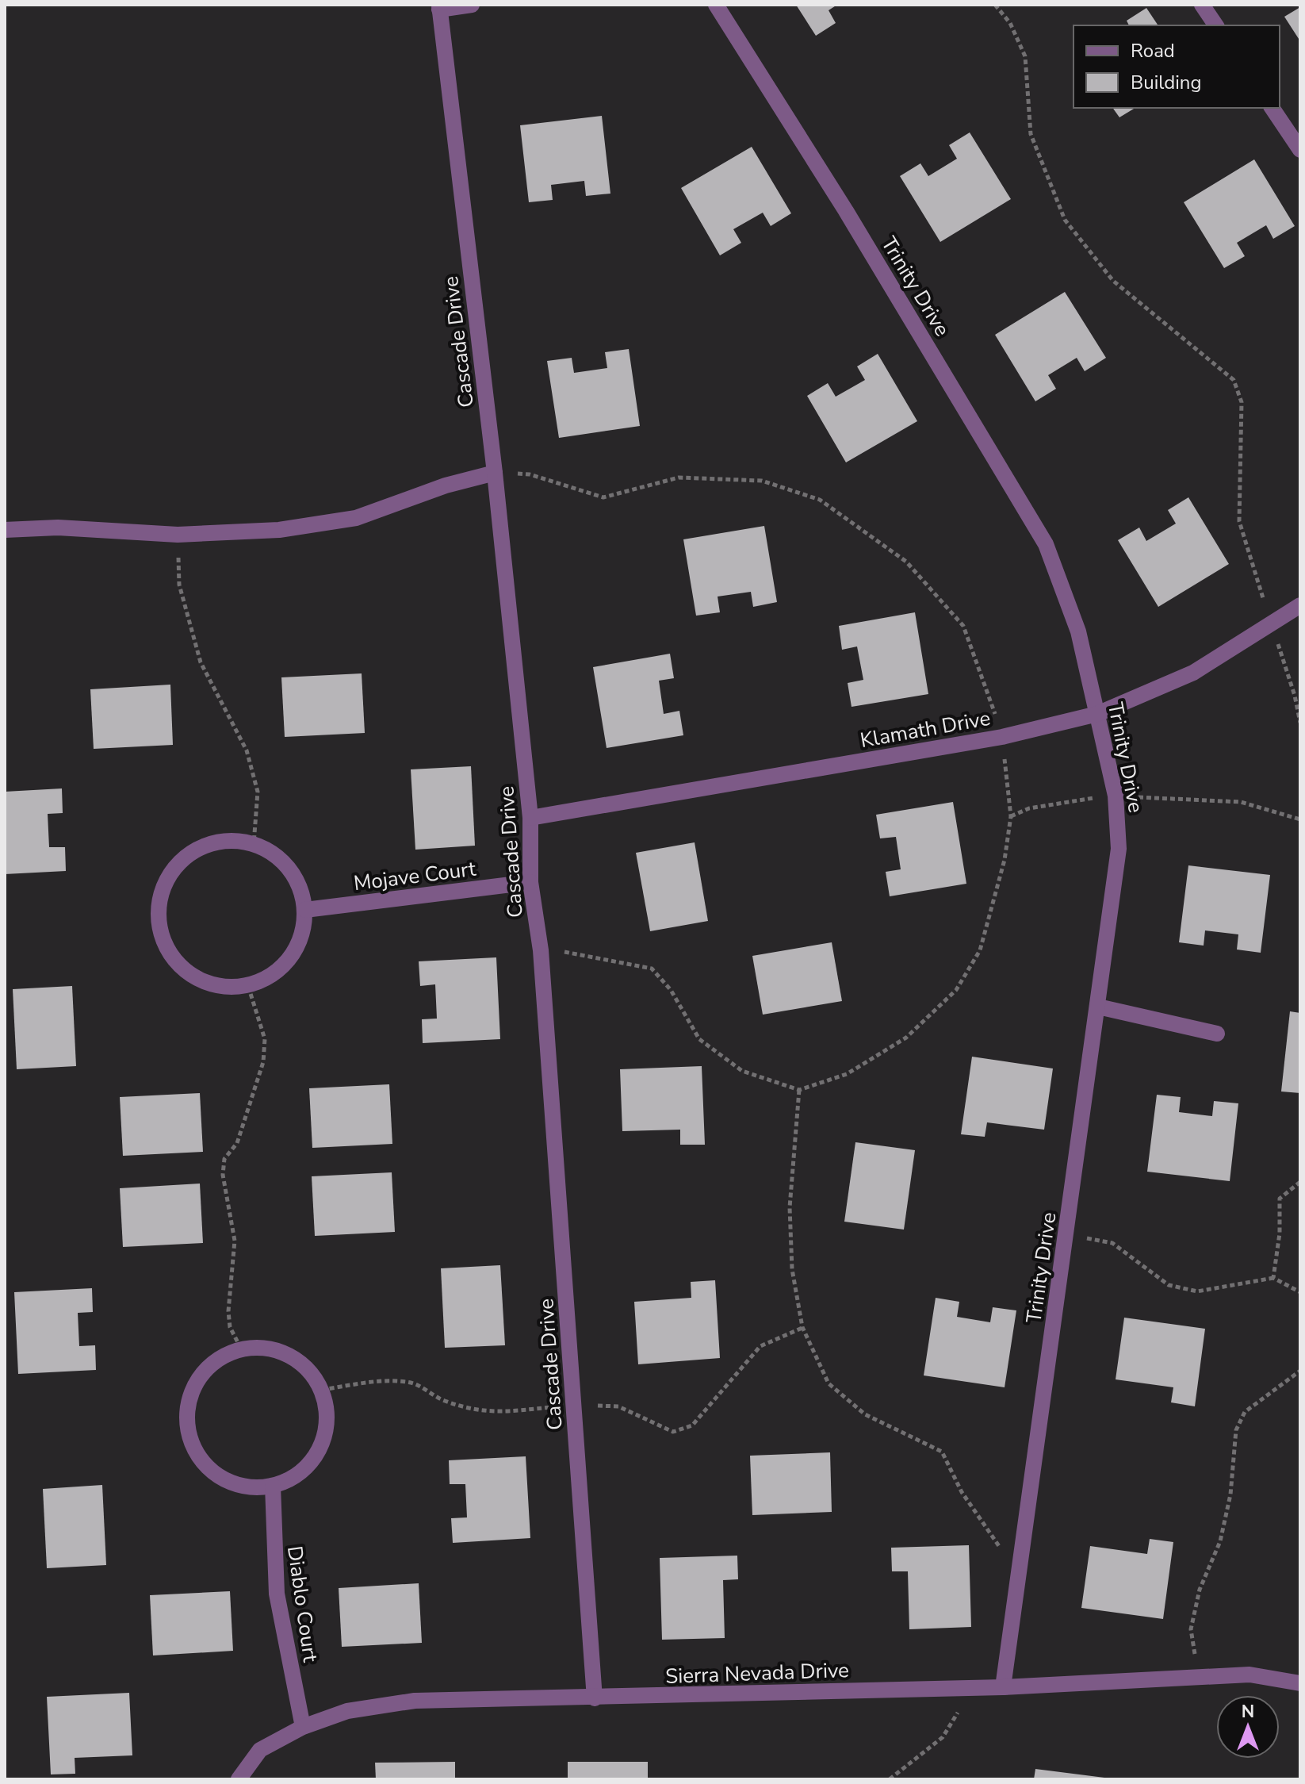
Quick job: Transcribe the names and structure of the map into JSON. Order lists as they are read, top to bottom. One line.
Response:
{"streets":{"street":["Trinity Drive","Cascade Drive","Klamath Drive","Mojave Court","Diablo Court","Sierra Nevada Drive"]},"crossings":[["Trinity Drive","Klamath Drive"],["Trinity Drive","Sierra Nevada Drive"],["Cascade Drive","Klamath Drive"],["Cascade Drive","Mojave Court"],["Cascade Drive","Sierra Nevada Drive"],["Diablo Court","Sierra Nevada Drive"]],"legend":["Road","Building"],"north":"top"}
